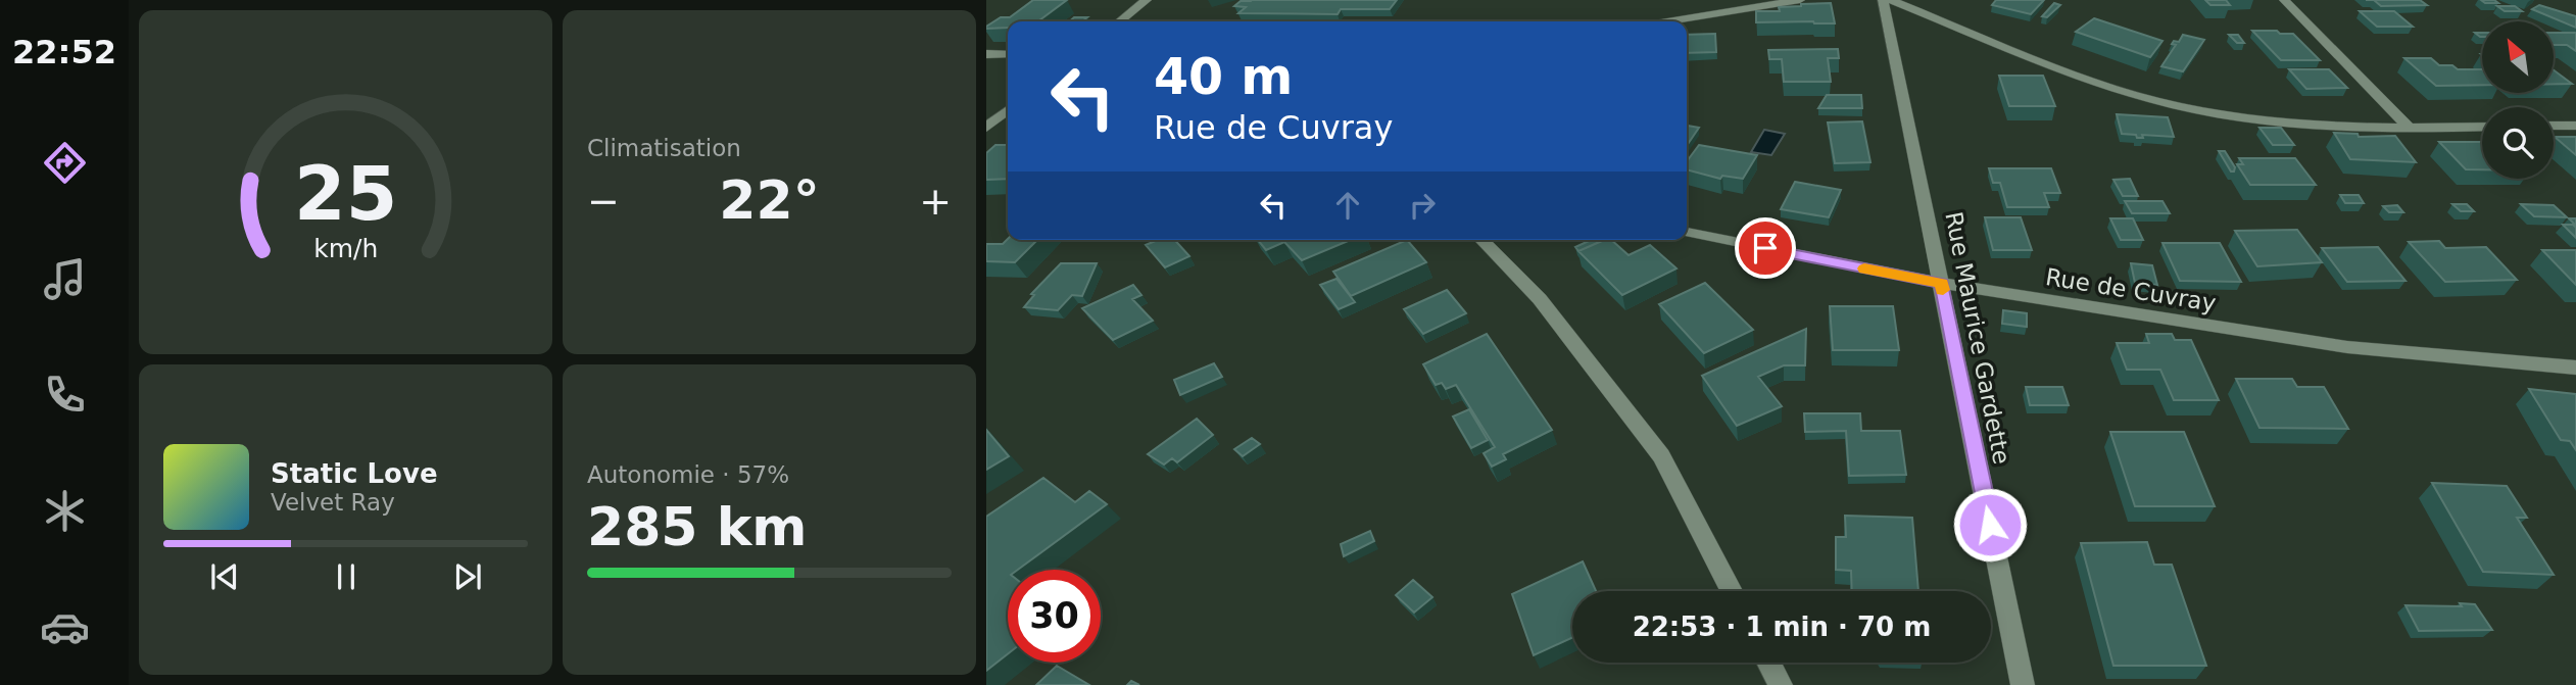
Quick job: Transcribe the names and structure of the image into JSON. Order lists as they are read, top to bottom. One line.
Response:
{"streets":{"street":["Rue de Cuvray","Rue Maurice Gardette"]},"crossings":[["Rue de Cuvray","Rue Maurice Gardette"]],"north":"top left","page":{"tabs":"22:52","tile":["Climatisation",["Autonomie · 57%","285 km"]],"turn":["40 m","Rue de Cuvray"],"heat":["−","22°","+"],"song":["Static Love","Velvet Ray"],"limit":"30","trip":"22:53 · 1 min · 70 m","gauge":["25","km/h"]}}
